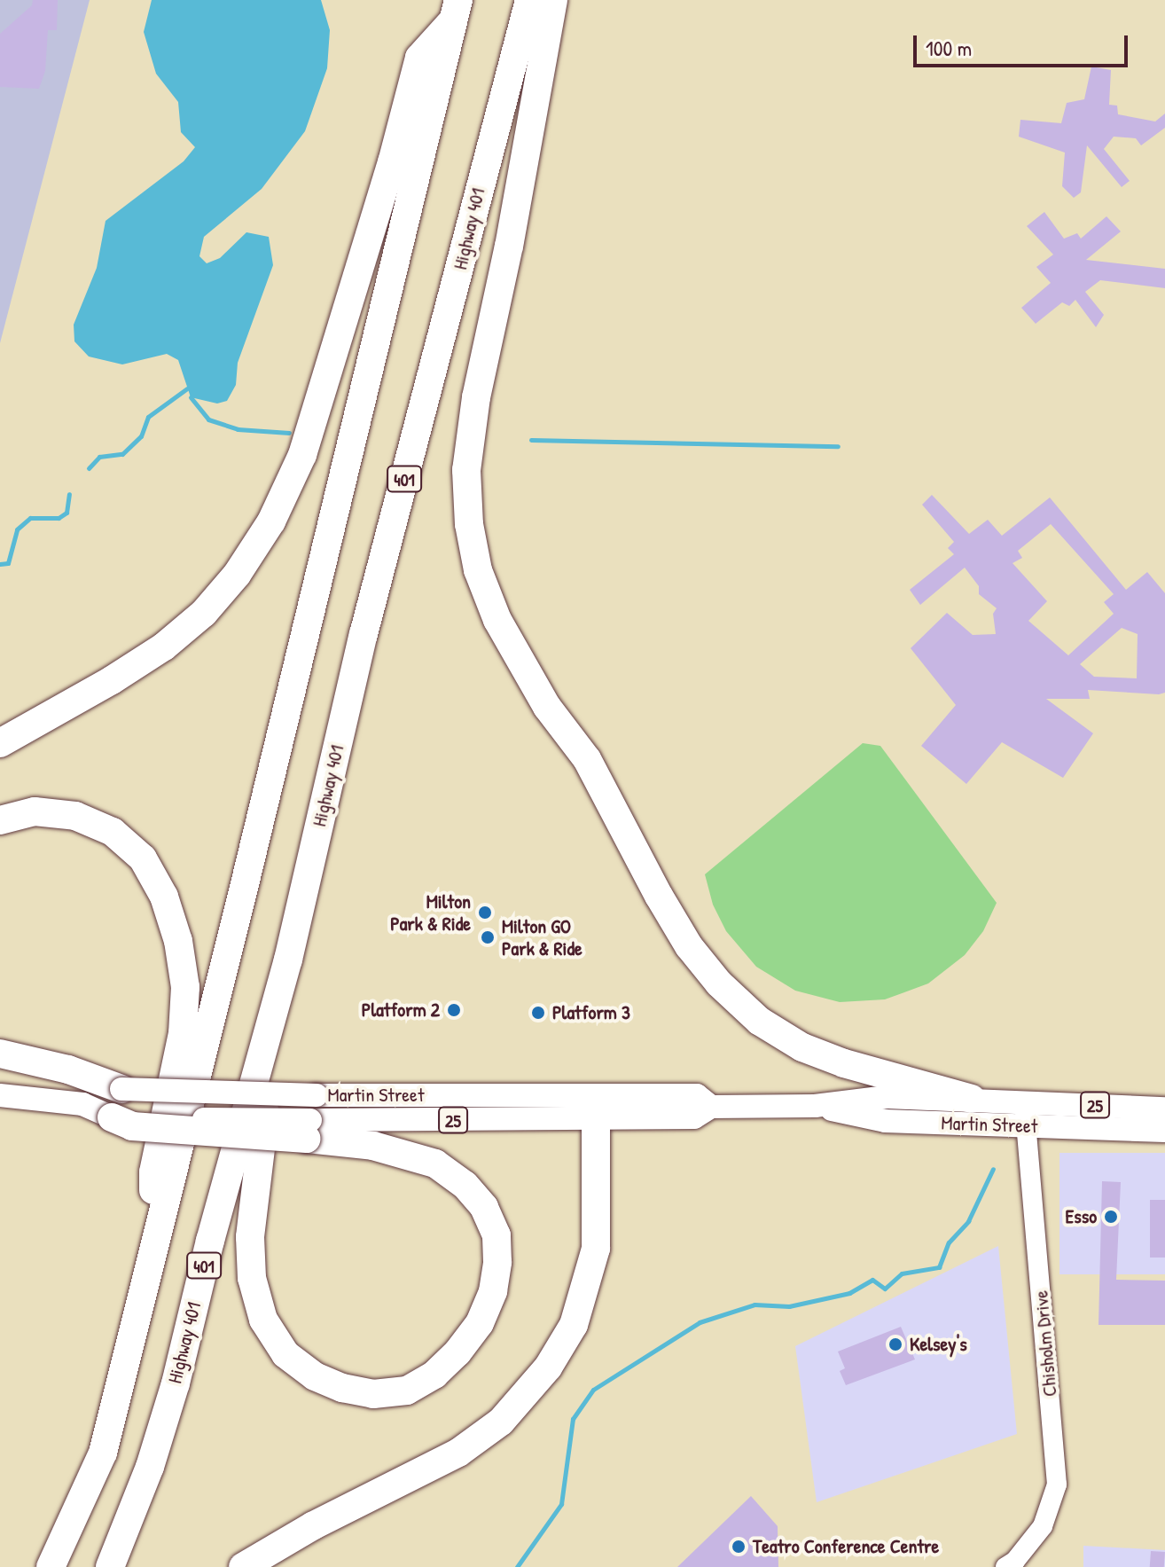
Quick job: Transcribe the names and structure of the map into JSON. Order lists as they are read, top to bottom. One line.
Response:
{"streets":{"highway":["Highway 401","401"],"main road":["Martin Street","25"],"street":["Chisholm Drive"]},"crossings":[["Martin Street","25"],["Martin Street","Chisholm Drive"]],"places":["Milton Park & Ride","Milton GO Park & Ride","Platform 2","Platform 3","Esso","Kelsey's","Teatro Conference Centre"],"scale_bar":"100 m"}
